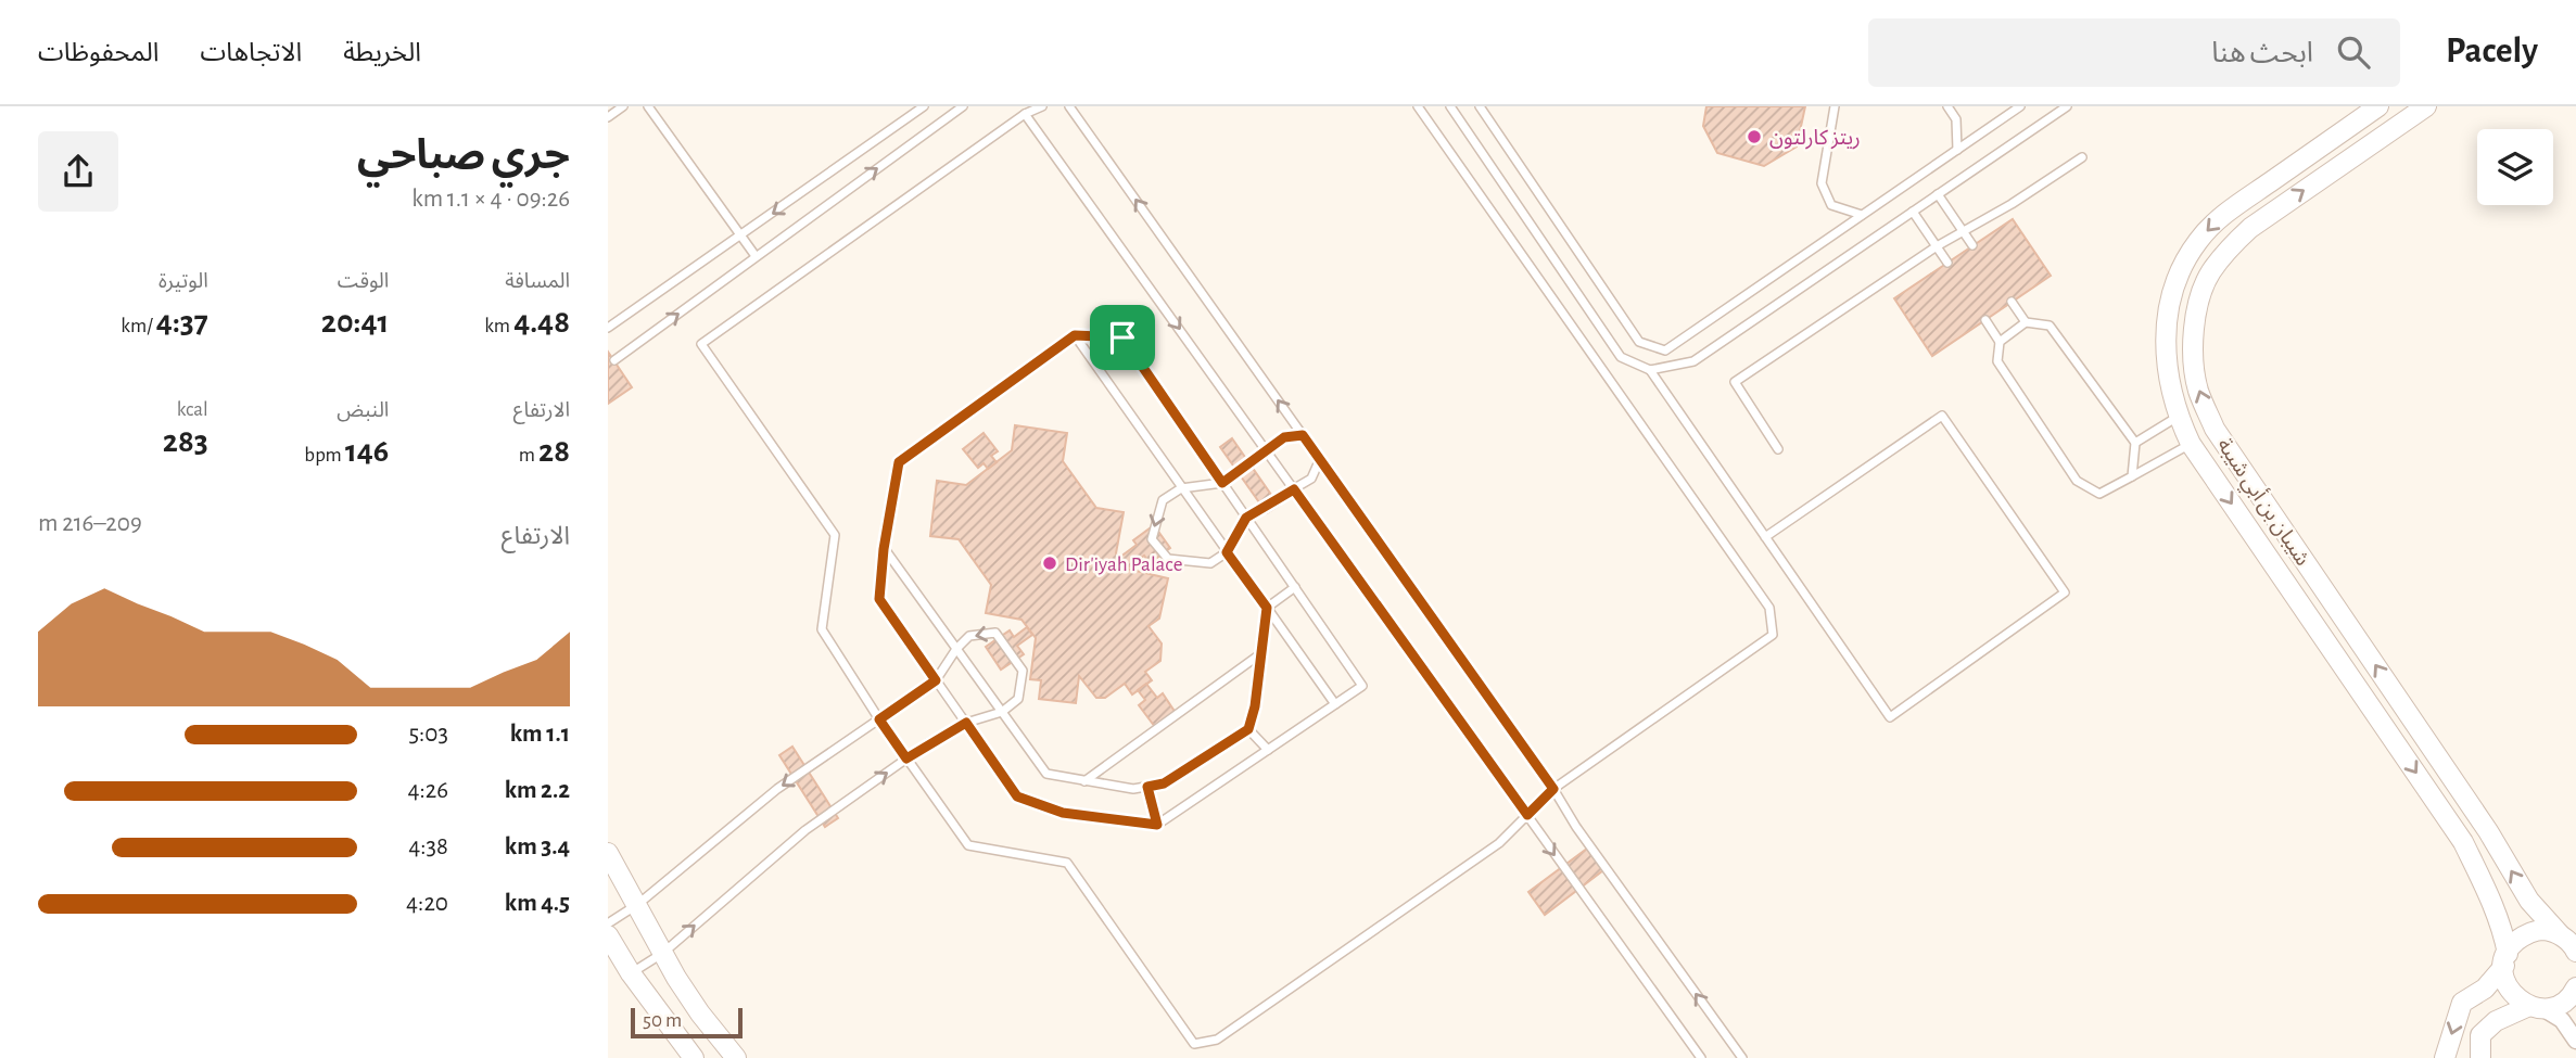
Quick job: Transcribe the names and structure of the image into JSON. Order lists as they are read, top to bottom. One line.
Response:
{"streets":{"street":["شيبان بن أبي شيبة"]},"places":["ريتز كارلتون","Dir'iyah Palace"],"scale_bar":"50 m","page":{"header":"Pacely","search":"ابحث هنا","nav":["الخريطة","الاتجاهات","المحفوظات"],"heading":["جري صباحي","09:26 · 4 × 1.1 km"],"stats":[["المسافة","4.48 km"],["الوقت","20:41"],["الوتيرة","4:37 /km"],["الارتفاع","28 m"],["النبض","146 bpm"],["kcal","283"]],"chart":["الارتفاع","209–216 m"],"list":[{"name":"1.1 km","note":"5:03"},{"name":"2.2 km","note":"4:26"},{"name":"3.4 km","note":"4:38"},{"name":"4.5 km","note":"4:20"}],"scale":"50 m"}}
